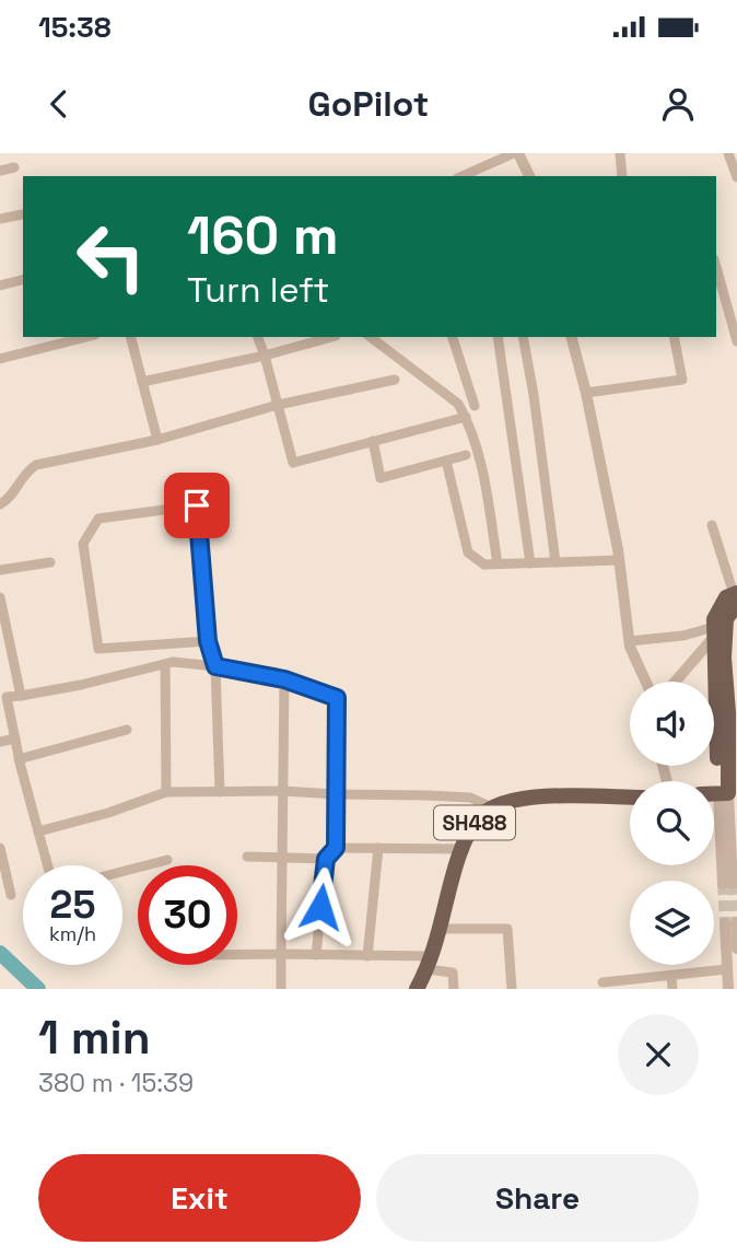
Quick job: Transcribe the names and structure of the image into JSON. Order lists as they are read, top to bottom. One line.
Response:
{"streets":{"main road":["SH488"]},"page":{"status":"15:38","header":"GoPilot","turn":["160 m","Turn left"],"speed":"25 km/h","limit":"30","heading":["1 min","380 m · 15:39"],"buttons":["Exit","Share"]}}
